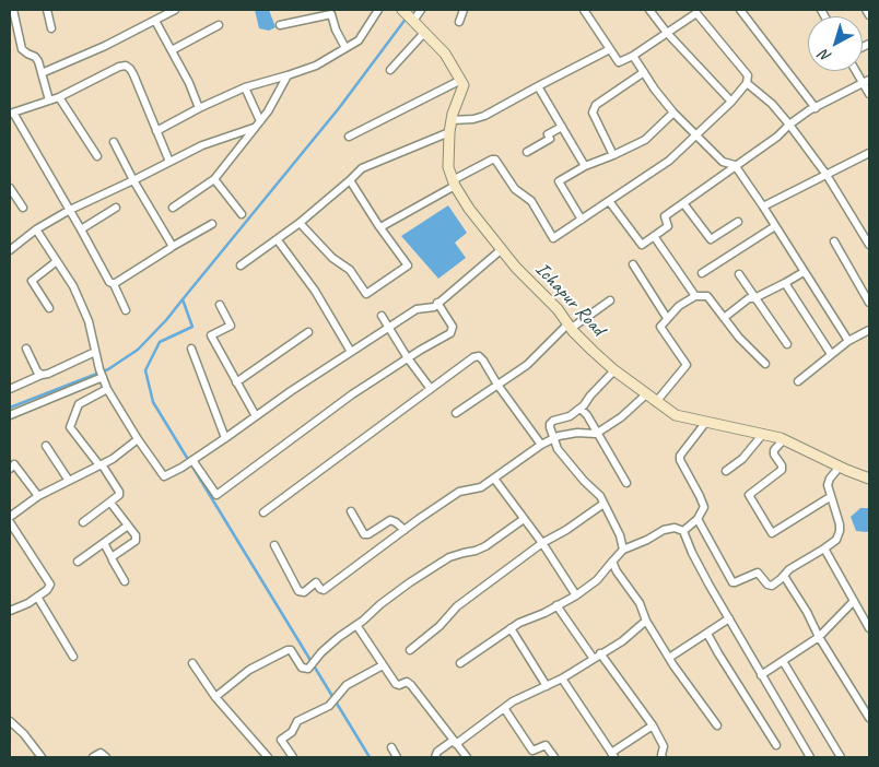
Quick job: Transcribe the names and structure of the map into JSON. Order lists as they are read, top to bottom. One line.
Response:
{"streets":{"street":["Ichapur Road"]},"north":"bottom left"}
